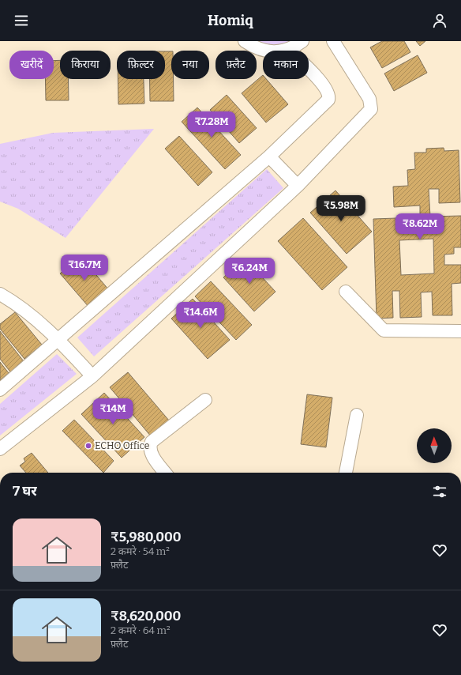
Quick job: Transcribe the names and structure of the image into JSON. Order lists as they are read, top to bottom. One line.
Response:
{"places":["ECHO Office"],"north":"top","page":{"header":"Homiq","chip":["खरीदें","किराया","फ़िल्टर","नया","फ़्लैट","मकान"],"price":["₹7.28M","₹5.98M","₹8.62M","₹16.7M","₹6.24M","₹14.6M","₹14M"],"heading":"7 घर","list":[{"name":"₹5,980,000","note":"2 कमरे · 54 m² · फ़्लैट"},{"name":"₹8,620,000","note":"2 कमरे · 64 m² · फ़्लैट"}]}}
